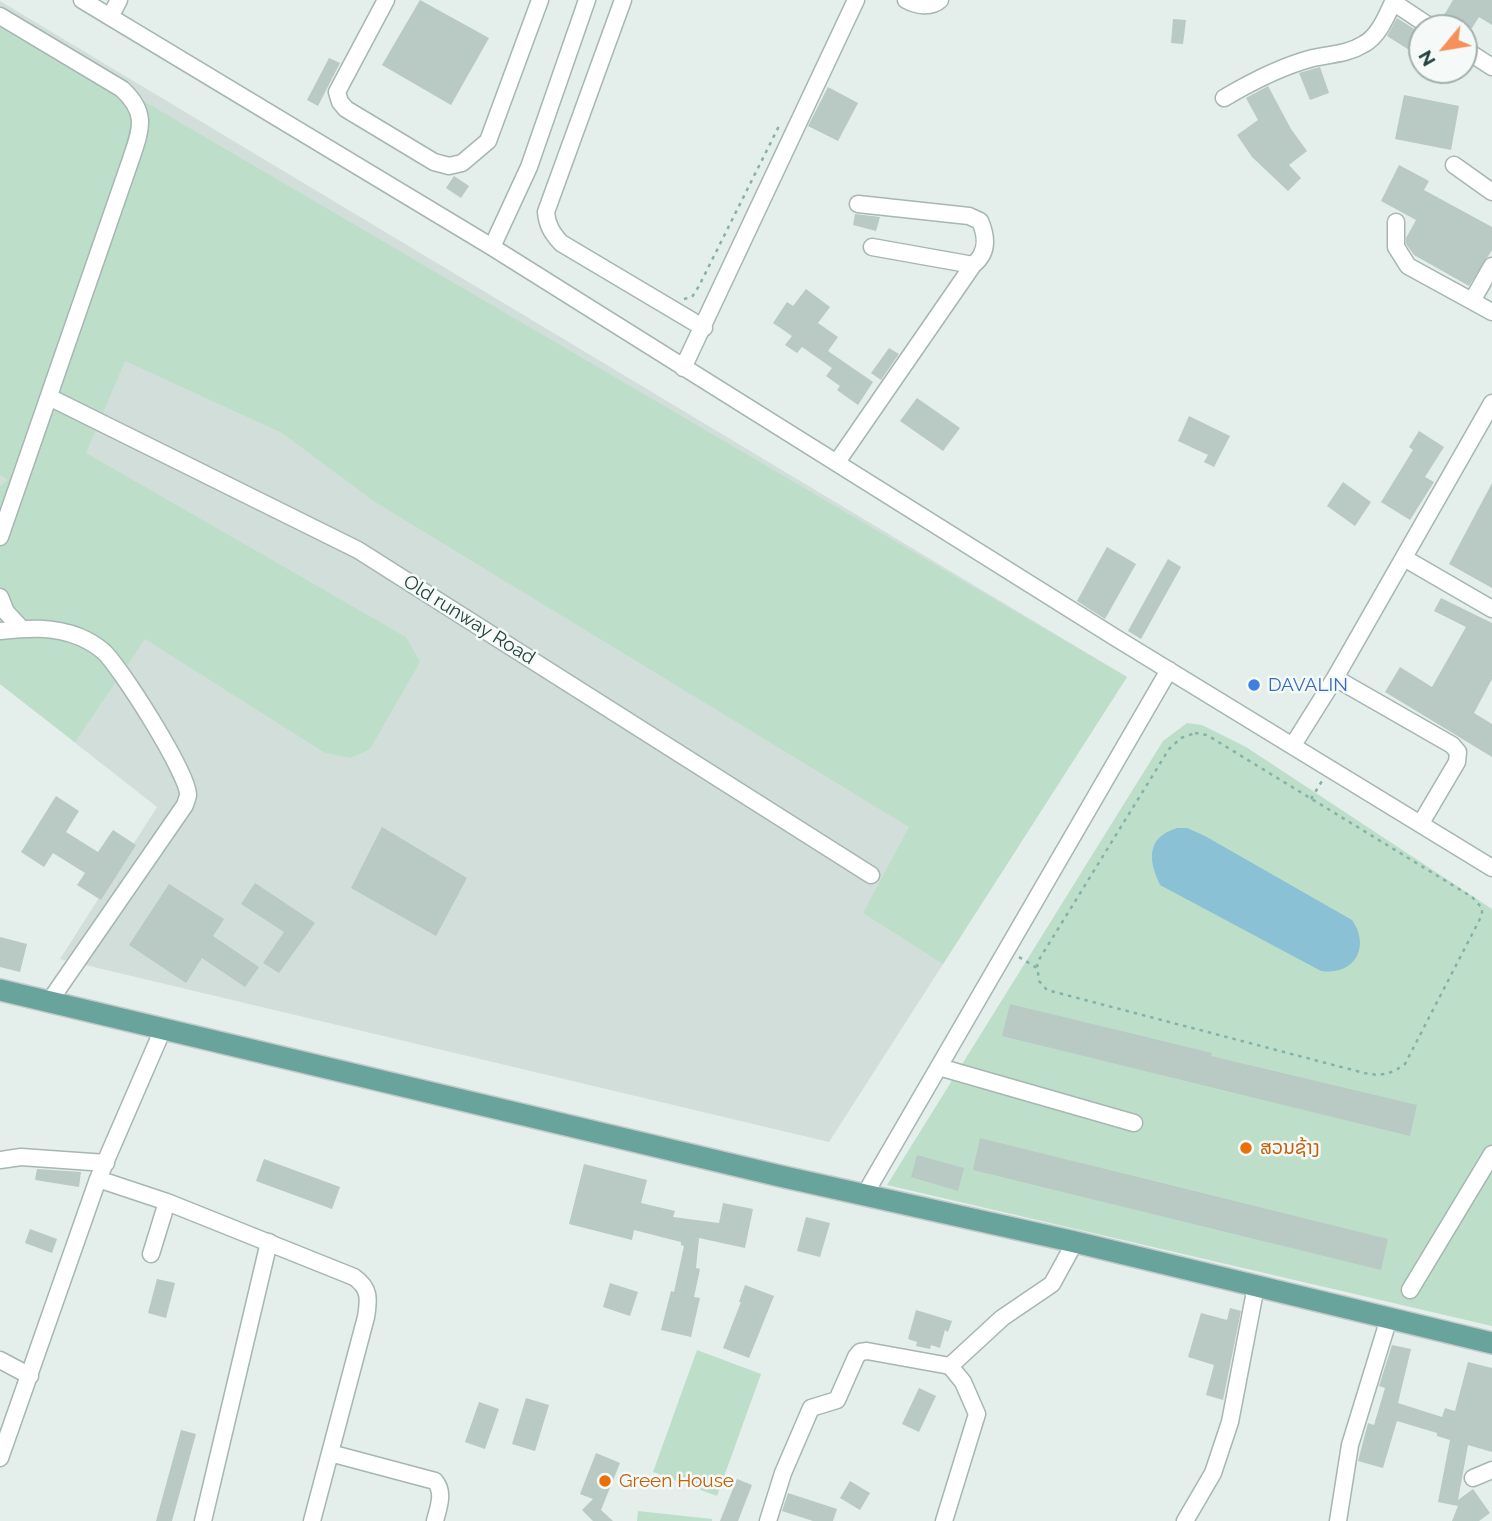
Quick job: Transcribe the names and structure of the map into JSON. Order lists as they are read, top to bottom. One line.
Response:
{"streets":{"street":["Old runway Road"]},"places":["DAVALIN","ສວນຊ້າງ","Green House"],"north":"bottom left"}
